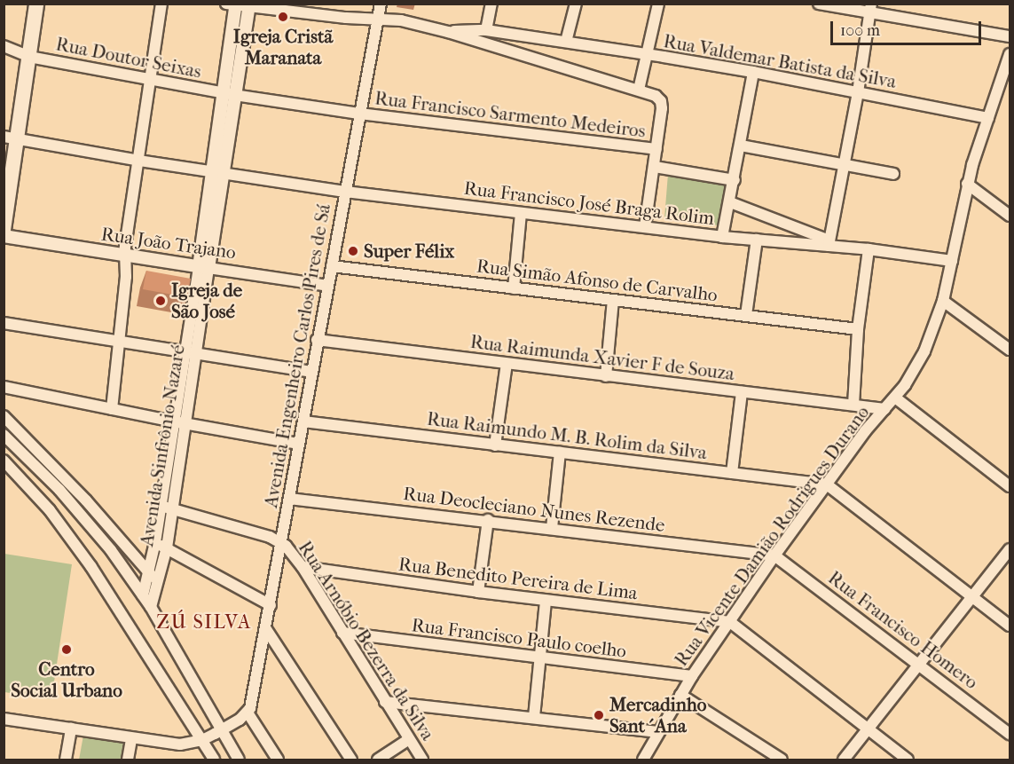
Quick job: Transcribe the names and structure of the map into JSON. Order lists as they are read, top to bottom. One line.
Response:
{"streets":{"street":["Rua Doutor Seixas","Rua Valdemar Batista da Silva","Rua Francisco Sarmento Medeiros","Rua Francisco José Braga Rolim","Rua João Trajano","Rua Simão Afonso de Carvalho","Avenida Engenheiro Carlos Pires de Sá","Rua Raimunda Xavier F de Souza","Rua Raimundo M. B. Rolim da Silva","Avenida Sinfrônio Nazaré","Rua Deocleciano Nunes Rezende","Rua Vicente Damião Rodrigues Durano","Rua Benedito Pereira de Lima","Rua Francisco Homero","Rua Francisco Paulo coelho","Rua Arnóbio Bezerra da Silva"]},"crossings":[["Rua Doutor Seixas","Rua Francisco Sarmento Medeiros"],["Rua Doutor Seixas","Avenida Engenheiro Carlos Pires de Sá"],["Rua Doutor Seixas","Avenida Sinfrônio Nazaré"],["Rua Valdemar Batista da Silva","Rua Vicente Damião Rodrigues Durano"],["Rua Francisco Sarmento Medeiros","Avenida Engenheiro Carlos Pires de Sá"],["Rua Francisco José Braga Rolim","Avenida Engenheiro Carlos Pires de Sá"],["Rua Francisco José Braga Rolim","Avenida Sinfrônio Nazaré"],["Rua Francisco José Braga Rolim","Rua Vicente Damião Rodrigues Durano"],["Rua João Trajano","Avenida Engenheiro Carlos Pires de Sá"],["Rua João Trajano","Avenida Sinfrônio Nazaré"],["Rua Simão Afonso de Carvalho","Avenida Engenheiro Carlos Pires de Sá"],["Avenida Engenheiro Carlos Pires de Sá","Rua Raimunda Xavier F de Souza"],["Avenida Engenheiro Carlos Pires de Sá","Rua Raimundo M. B. Rolim da Silva"],["Avenida Engenheiro Carlos Pires de Sá","Rua Deocleciano Nunes Rezende"],["Avenida Engenheiro Carlos Pires de Sá","Rua Arnóbio Bezerra da Silva"],["Rua Raimunda Xavier F de Souza","Rua Vicente Damião Rodrigues Durano"],["Rua Raimundo M. B. Rolim da Silva","Rua Vicente Damião Rodrigues Durano"],["Rua Deocleciano Nunes Rezende","Rua Vicente Damião Rodrigues Durano"],["Rua Deocleciano Nunes Rezende","Rua Francisco Homero"],["Rua Vicente Damião Rodrigues Durano","Rua Benedito Pereira de Lima"],["Rua Vicente Damião Rodrigues Durano","Rua Francisco Homero"],["Rua Vicente Damião Rodrigues Durano","Rua Francisco Paulo coelho"],["Rua Benedito Pereira de Lima","Rua Arnóbio Bezerra da Silva"],["Rua Francisco Paulo coelho","Rua Arnóbio Bezerra da Silva"]],"districts":["ZÚ SILVA"],"places":["Igreja Cristã Maranata","Super Félix","Igreja de São José","Centro Social Urbano","Mercadinho Sant´Ana"],"scale_bar":"100 m"}
